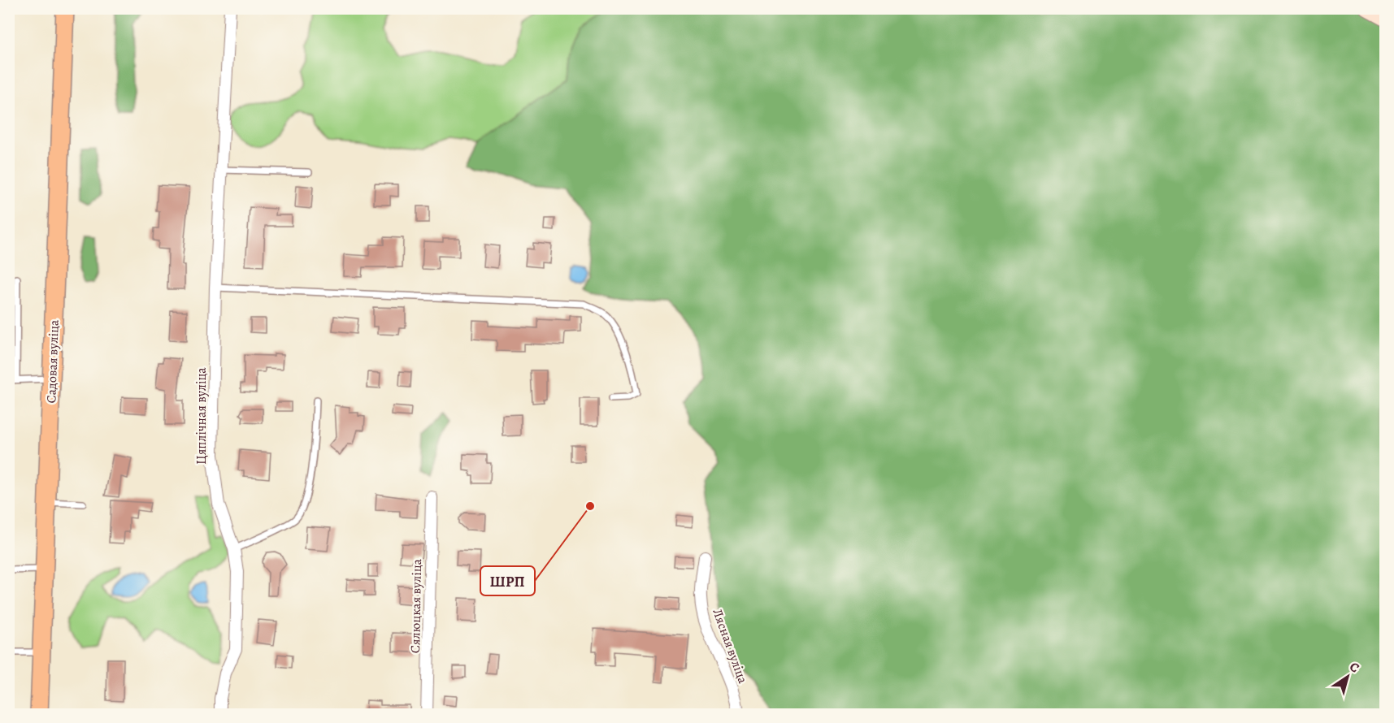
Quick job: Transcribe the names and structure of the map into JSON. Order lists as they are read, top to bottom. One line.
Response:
{"streets":{"main road":["Садовая вуліца"],"street":["Цяплічная вуліца","Сялюцкая вуліца","Лясная вуліца"]},"places":["ШРП"],"north":"top right"}
